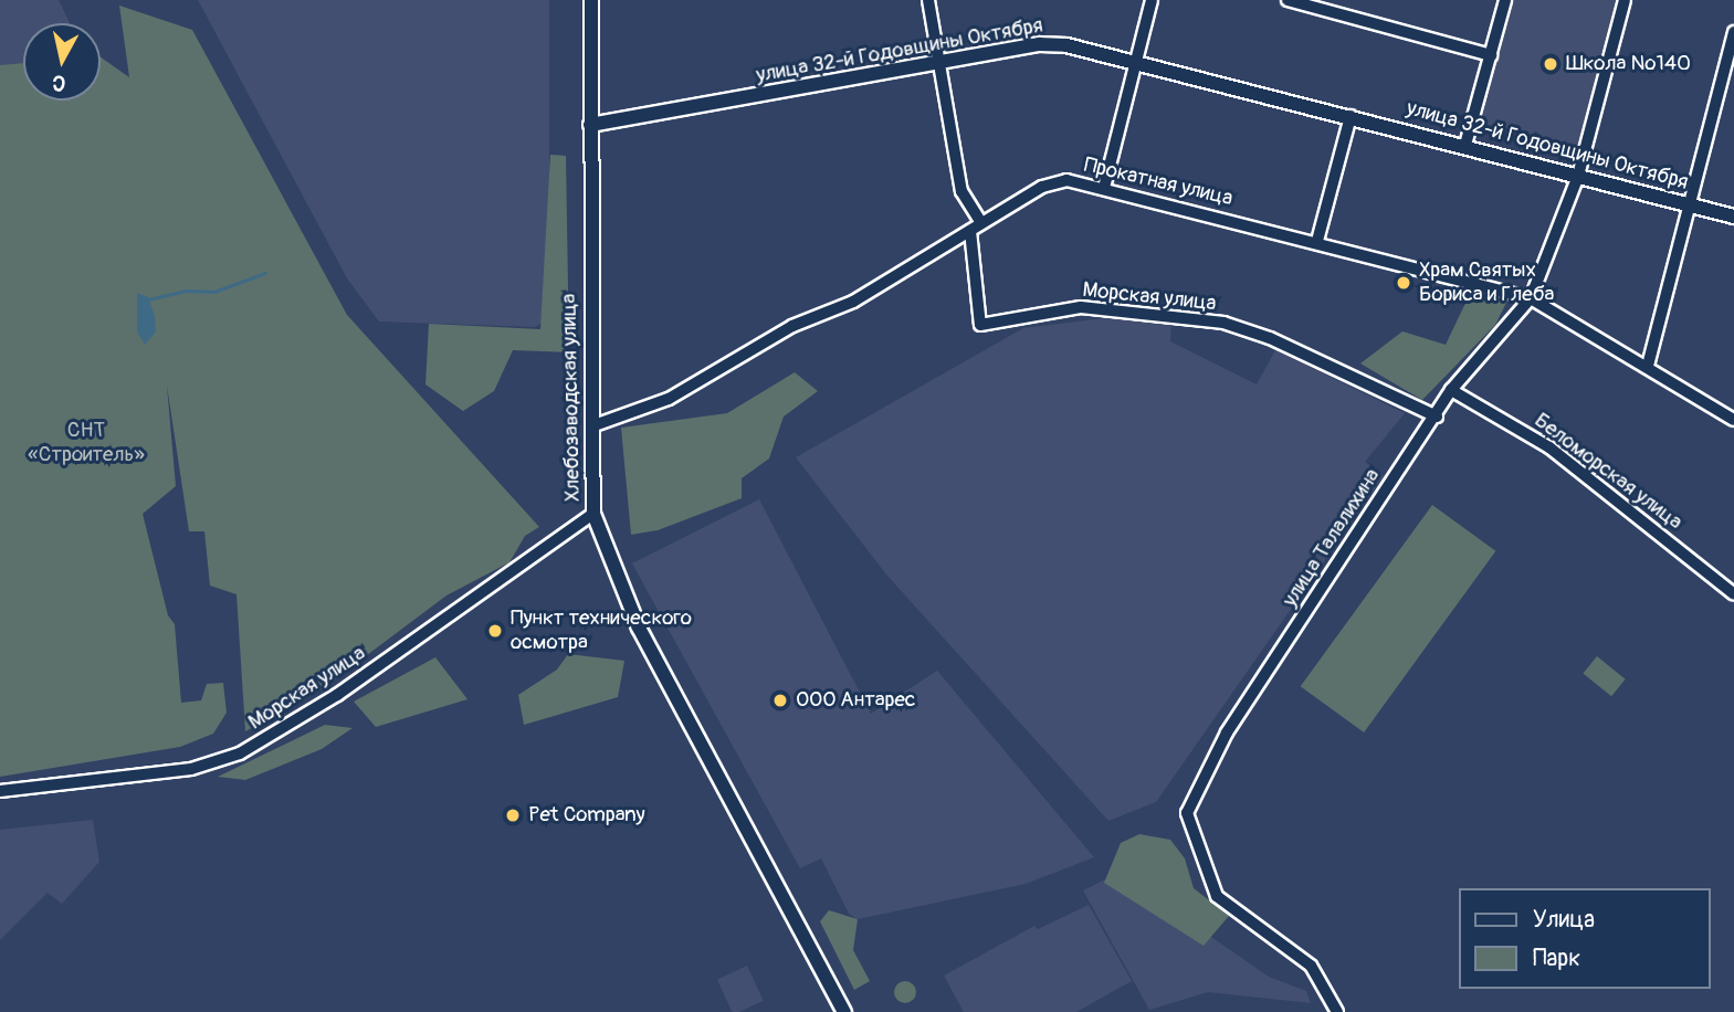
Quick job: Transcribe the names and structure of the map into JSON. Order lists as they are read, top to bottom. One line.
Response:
{"streets":{"main road":["улица 32-й Годовщины Октября","Хлебозаводская улица"],"street":["Прокатная улица","Морская улица","Беломорская улица","улица Талалихина"]},"crossings":[["улица 32-й Годовщины Октября","Хлебозаводская улица"],["Прокатная улица","Морская улица"],["Прокатная улица","Хлебозаводская улица"],["Прокатная улица","улица Талалихина"],["Морская улица","Хлебозаводская улица"],["Морская улица","улица Талалихина"],["Беломорская улица","улица Талалихина"]],"parks":["СНТ «Строитель»"],"places":["Школа №140","Храм Святых Бориса и Глеба","Пункт технического осмотра","ООО Антарес","Pet Company"],"legend":["Улица","Парк"],"north":"bottom"}
